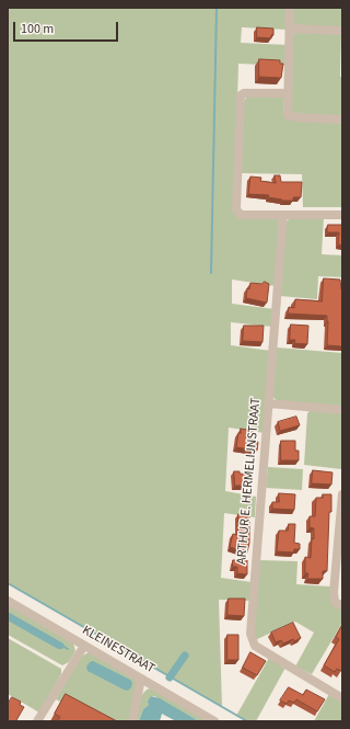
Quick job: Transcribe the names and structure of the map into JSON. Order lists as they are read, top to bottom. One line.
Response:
{"streets":{"street":["ARTHUR E. HERMELIJNSTRAAT","KLEINESTRAAT"]},"scale_bar":"100 m"}
